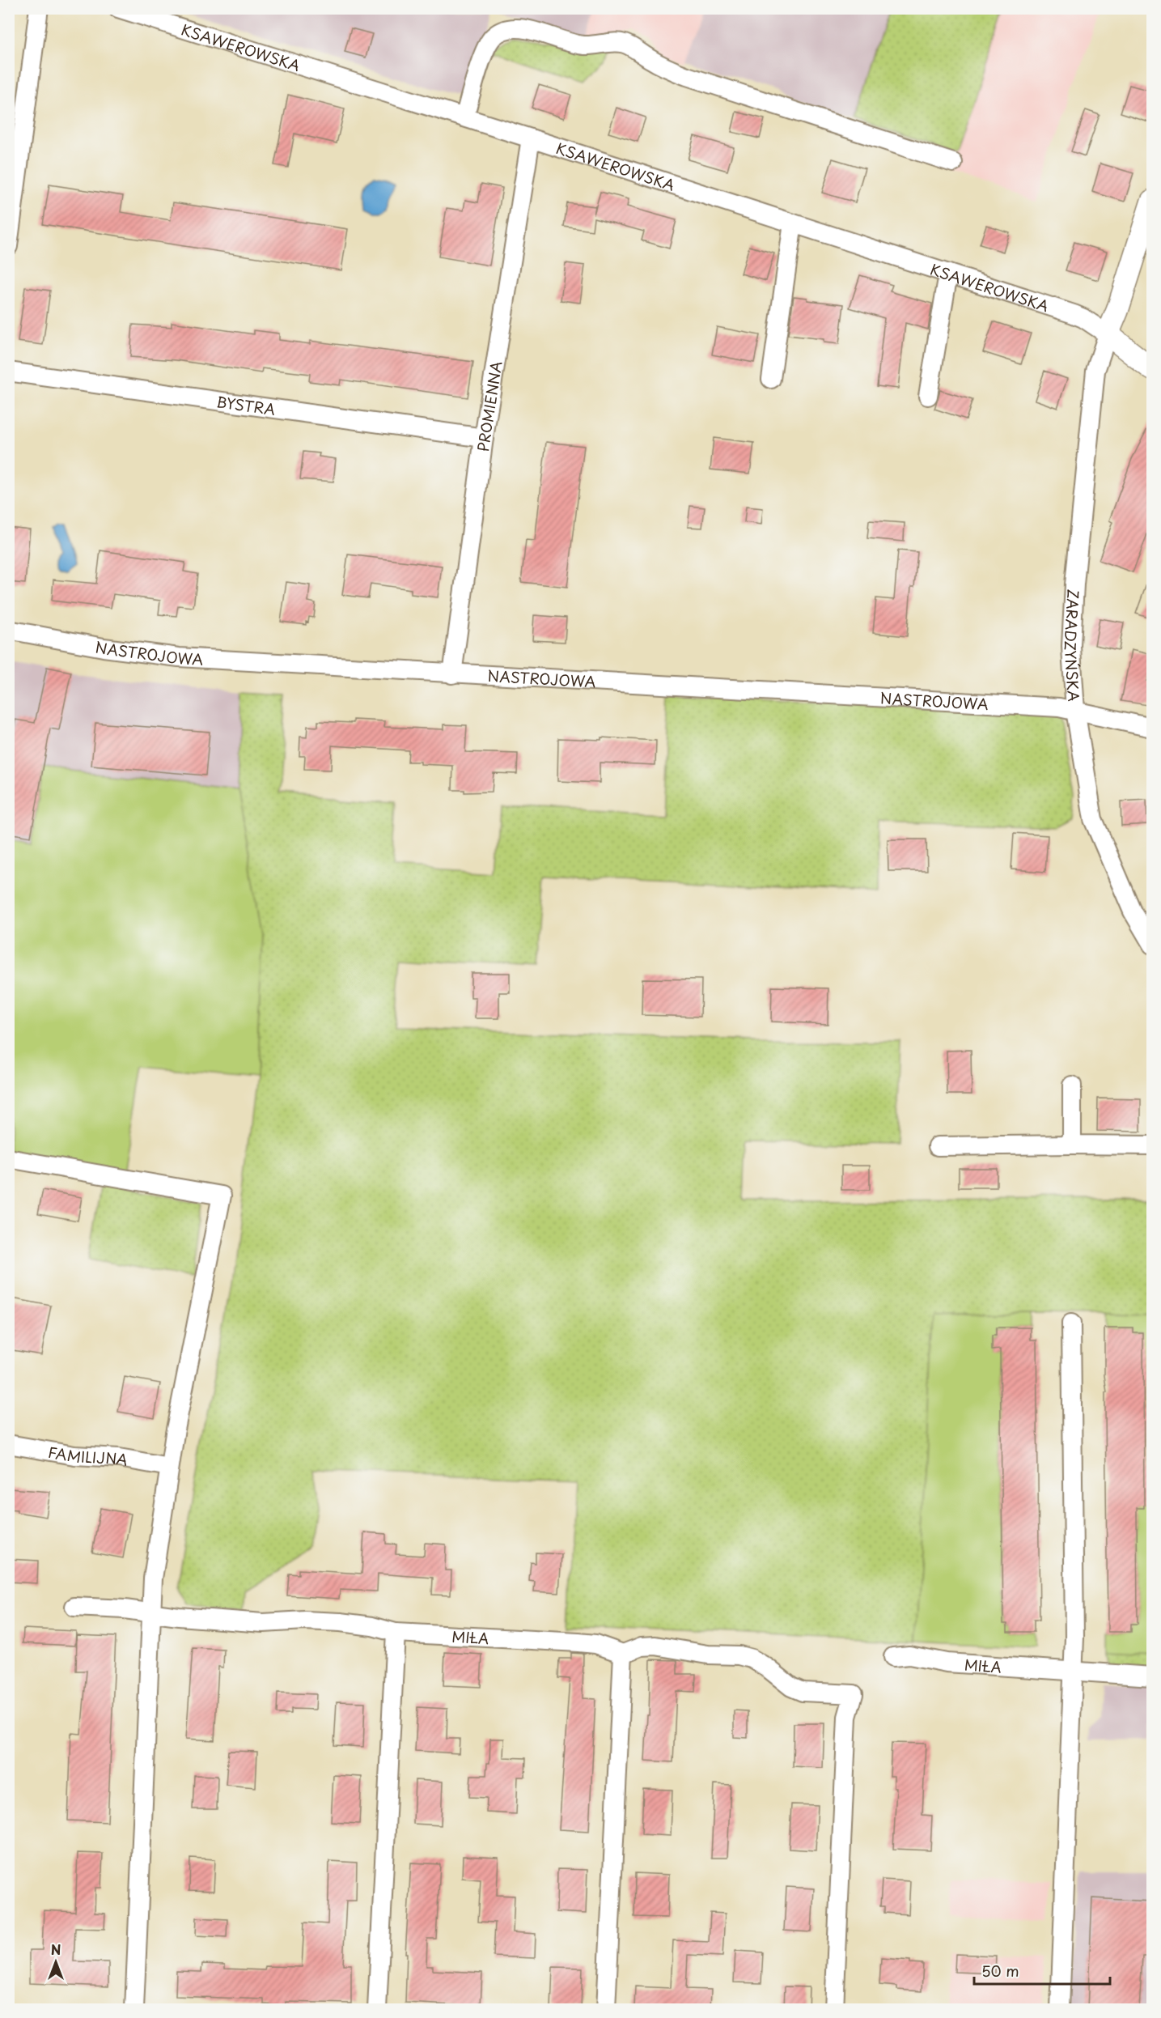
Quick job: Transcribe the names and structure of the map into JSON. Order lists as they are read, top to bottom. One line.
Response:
{"streets":{"street":["KSAWEROWSKA","BYSTRA","PROMIENNA","ZARADZYŃSKA","NASTROJOWA","FAMILIJNA","MIŁA"]},"crossings":[["KSAWEROWSKA","PROMIENNA"],["KSAWEROWSKA","ZARADZYŃSKA"],["BYSTRA","PROMIENNA"],["PROMIENNA","NASTROJOWA"],["ZARADZYŃSKA","NASTROJOWA"]],"scale_bar":"50 m","north":"top"}
